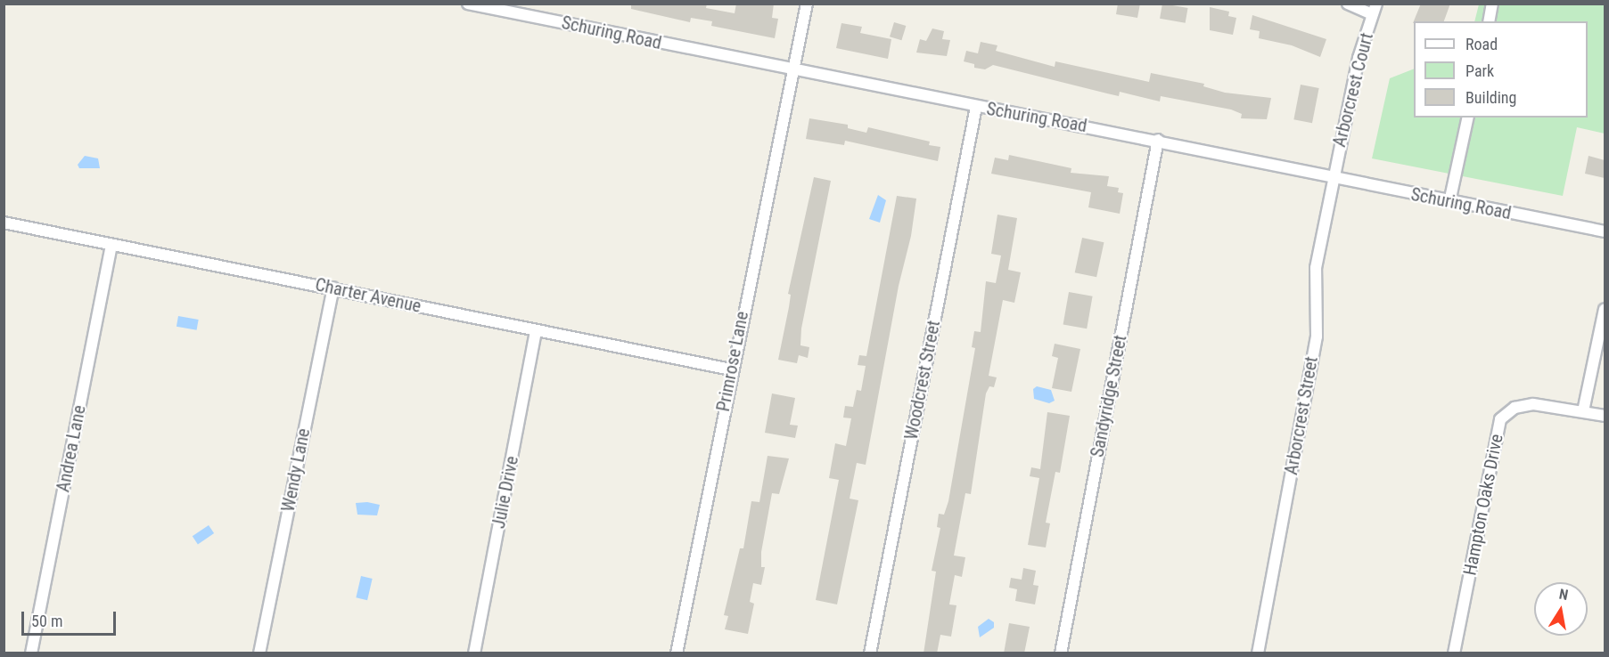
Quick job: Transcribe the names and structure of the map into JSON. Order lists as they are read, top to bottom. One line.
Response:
{"streets":{"street":["Schuring Road","Arborcrest Court","Charter Avenue","Primrose Lane","Woodcrest Street","Sandyridge Street","Arborcrest Street","Andrea Lane","Wendy Lane","Julie Drive","Hampton Oaks Drive"]},"crossings":[["Schuring Road","Arborcrest Court"],["Schuring Road","Primrose Lane"],["Schuring Road","Woodcrest Street"],["Schuring Road","Sandyridge Street"],["Schuring Road","Arborcrest Street"],["Arborcrest Court","Arborcrest Street"],["Charter Avenue","Primrose Lane"],["Charter Avenue","Andrea Lane"],["Charter Avenue","Wendy Lane"],["Charter Avenue","Julie Drive"]],"legend":["Road","Park","Building"],"scale_bar":"50 m","north":"top"}
